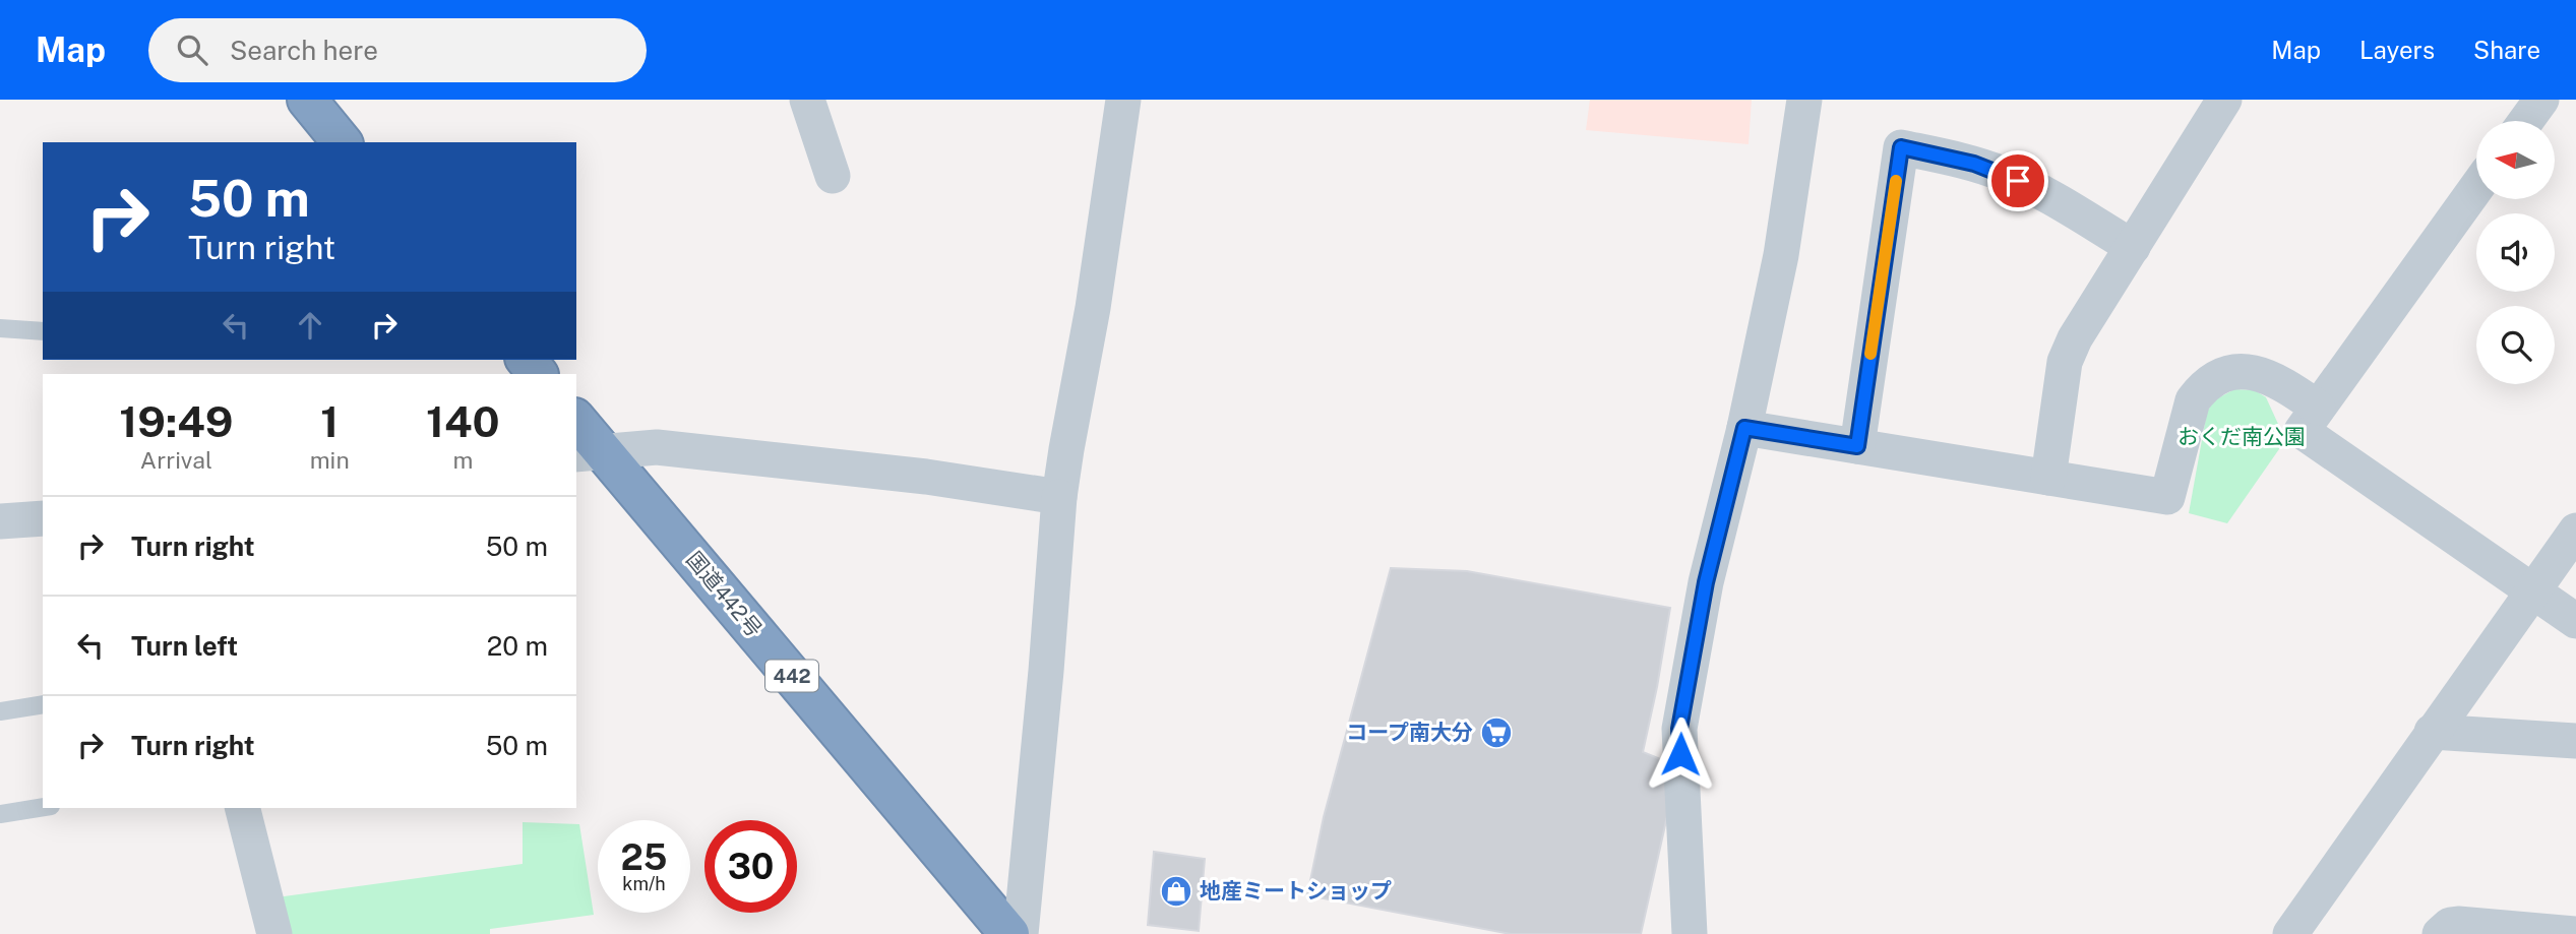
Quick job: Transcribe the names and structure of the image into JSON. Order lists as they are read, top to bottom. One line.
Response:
{"streets":{"highway":["国道442号","442"]},"parks":["おくだ南公園"],"places":{"supermarket":["コープ南大分"],"shop":["地産ミートショップ"]},"north":"left","page":{"header":"Map","search":"Search here","nav":["Map","Layers","Share"],"turn":["50 m","Turn right"],"eta":["19:49","Arrival","1","min","140","m"],"list":[{"name":"Turn right","value":"50 m"},{"name":"Turn left","value":"20 m"},{"name":"Turn right","value":"50 m"}],"speed":"25 km/h","limit":"30"}}
